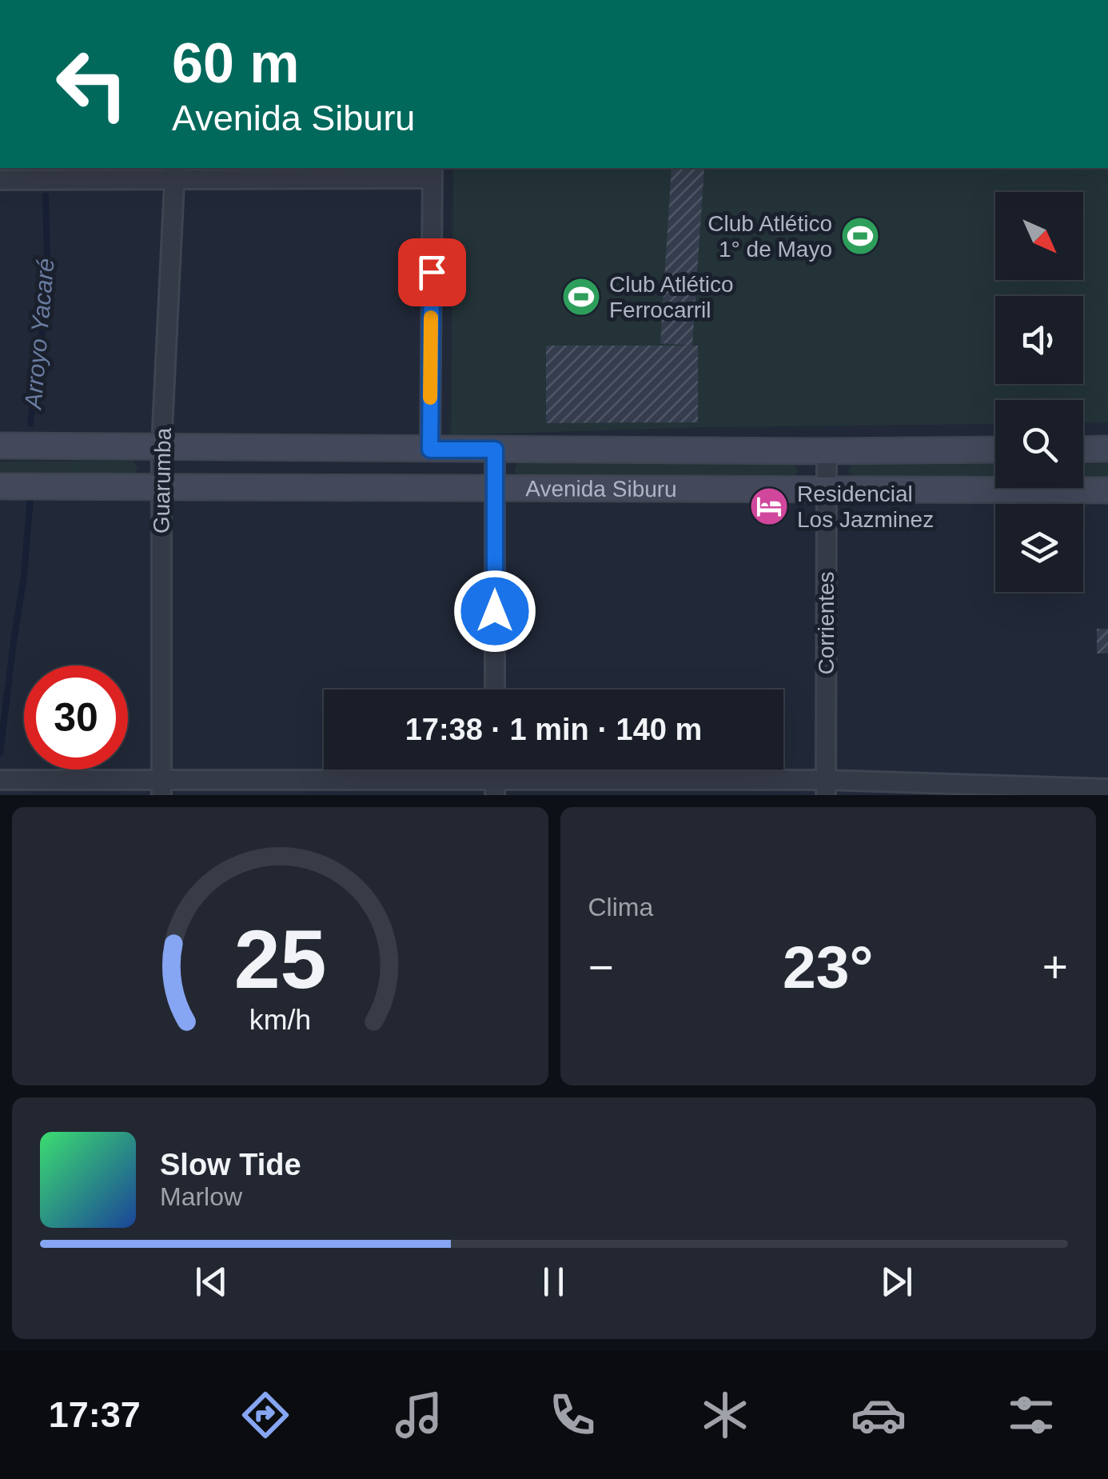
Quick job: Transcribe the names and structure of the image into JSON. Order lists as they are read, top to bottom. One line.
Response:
{"streets":{"main road":["Avenida Siburu"],"street":["Guarumba","Corrientes"]},"crossings":[["Guarumba","Avenida Siburu"],["Avenida Siburu","Corrientes"]],"water":["Arroyo Yacaré"],"places":{"sports":["Club Atlético 1° de Mayo","Club Atlético Ferrocarril"],"hotel":["Residencial Los Jazminez"]},"north":"bottom right","page":{"turn":["60 m","Avenida Siburu"],"limit":"30","trip":"17:38 · 1 min · 140 m","tile":"Clima","heat":["−","23°","+"],"song":["Slow Tide","Marlow"],"tabs":"17:37","gauge":["25","km/h"]}}
